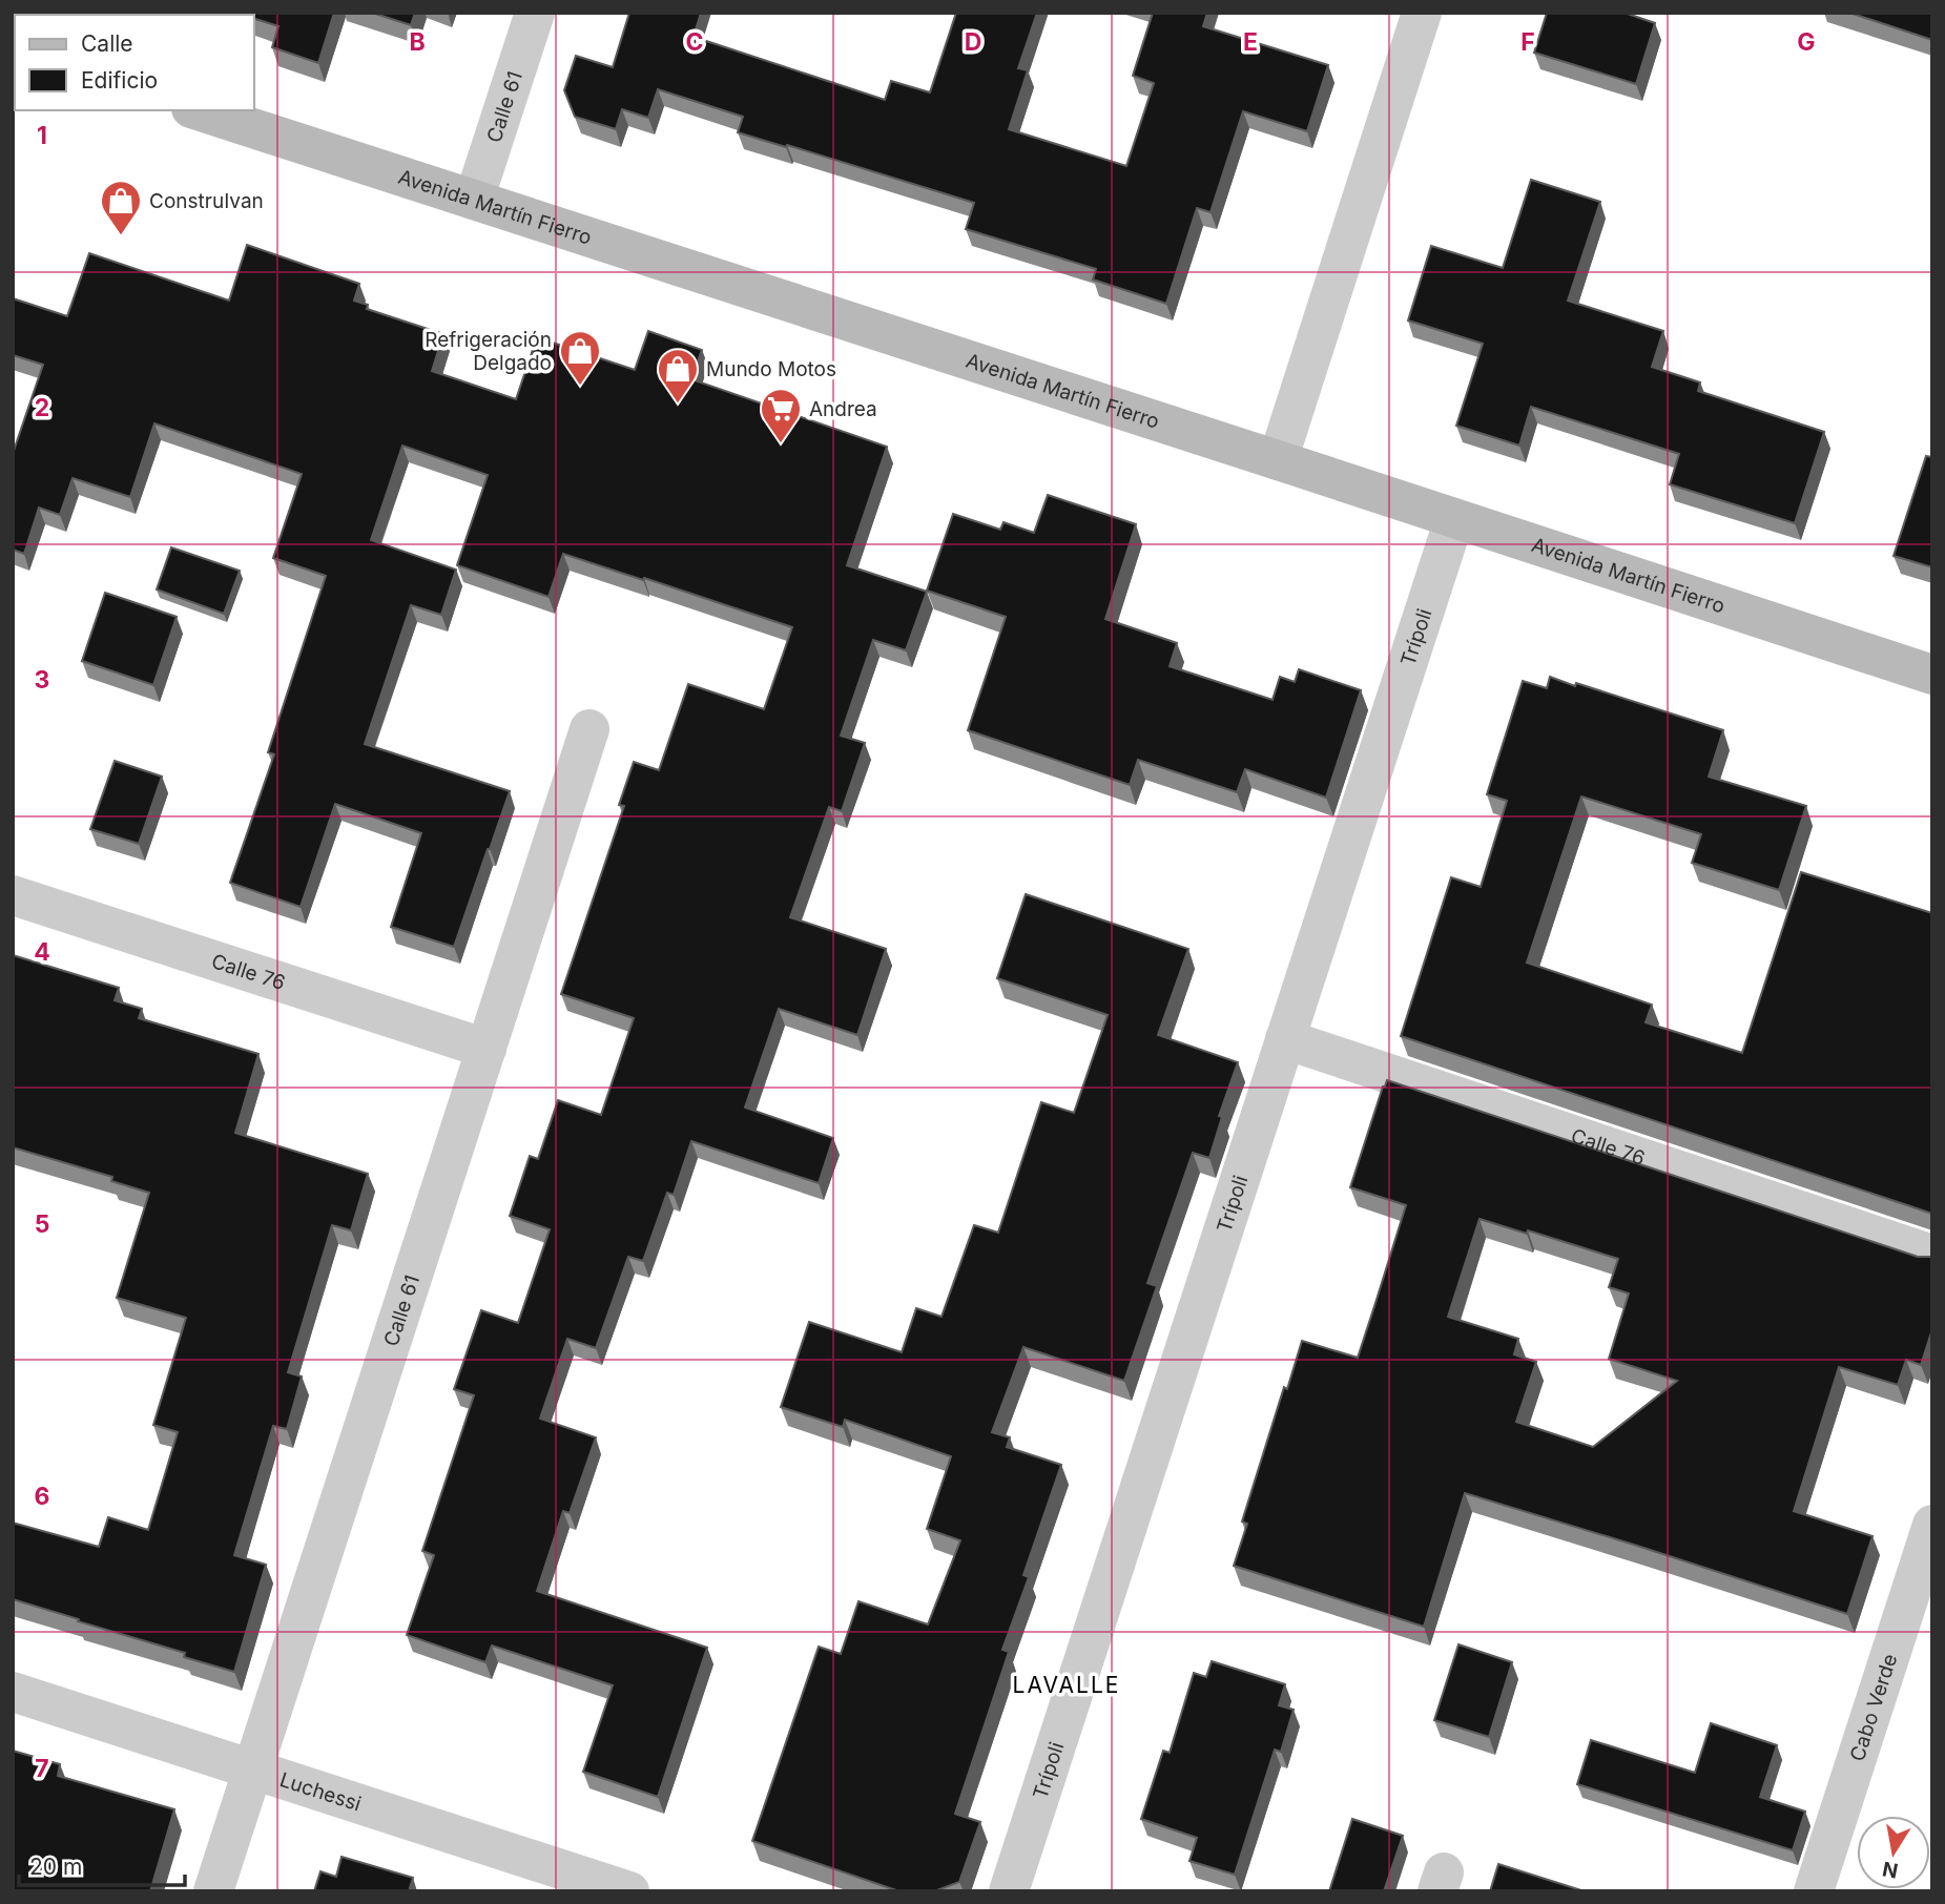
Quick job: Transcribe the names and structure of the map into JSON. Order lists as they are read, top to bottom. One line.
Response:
{"streets":{"main road":["Avenida Martín Fierro"],"street":["Calle 61","Trípoli","Calle 76","Cabo Verde","Luchessi"]},"crossings":[["Calle 61","Avenida Martín Fierro"],["Calle 61","Calle 76"],["Calle 61","Luchessi"],["Avenida Martín Fierro","Trípoli"],["Trípoli","Calle 76"]],"districts":["LAVALLE"],"places":{"shop":["ConstruIvan","Refrigeración Delgado","Mundo Motos"],"supermarket":["Andrea"]},"legend":["Calle","Edificio"],"scale_bar":"20 m","north":"bottom","grid":{"columns":["B","C","D","E","F","G"],"rows":["1","2","3","4","5","6","7"]}}
